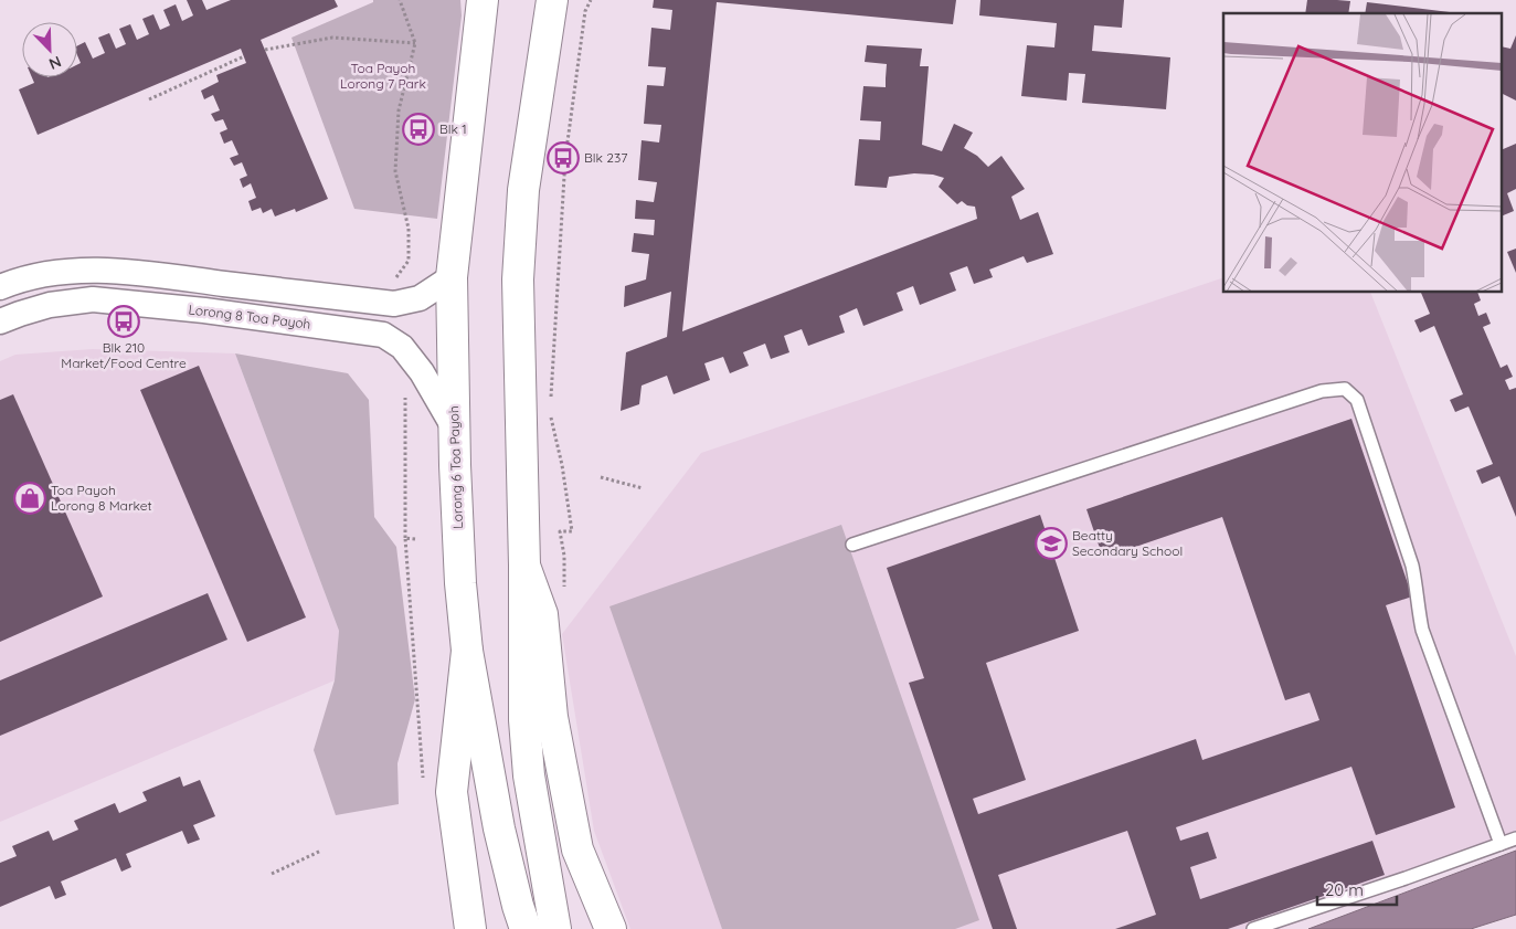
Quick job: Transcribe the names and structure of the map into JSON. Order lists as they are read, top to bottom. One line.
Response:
{"streets":{"main road":["Lorong 6 Toa Payoh"],"street":["Lorong 8 Toa Payoh"]},"crossings":[["Lorong 8 Toa Payoh","Lorong 6 Toa Payoh"]],"parks":["Toa Payoh Lorong 7 Park"],"places":{"bus stop":["Blk 1","Blk 237","Blk 210 Market/Food Centre"],"shop":["Toa Payoh Lorong 8 Market"],"school or university":["Beatty Secondary School"]},"scale_bar":"20 m","north":"bottom right"}
